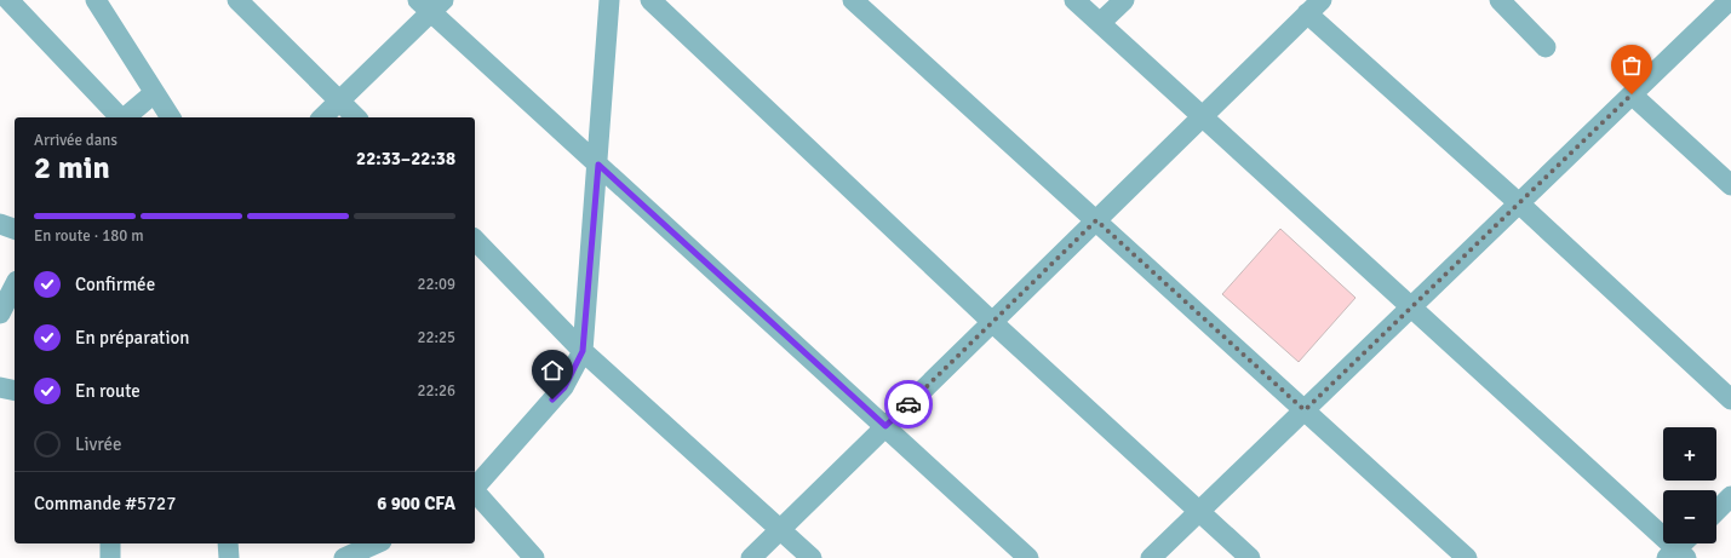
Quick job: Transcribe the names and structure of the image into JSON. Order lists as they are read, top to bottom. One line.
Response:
{"page":{"heading":["2 min","Arrivée dans","22:33–22:38"],"panel":["Commande #5727","6 900 CFA"],"bar":"En route · 180 m","list":[["Confirmée","22:09"],["En préparation","22:25"],["En route","22:26"],"Livrée"],"map_buttons":["+","−"]}}
